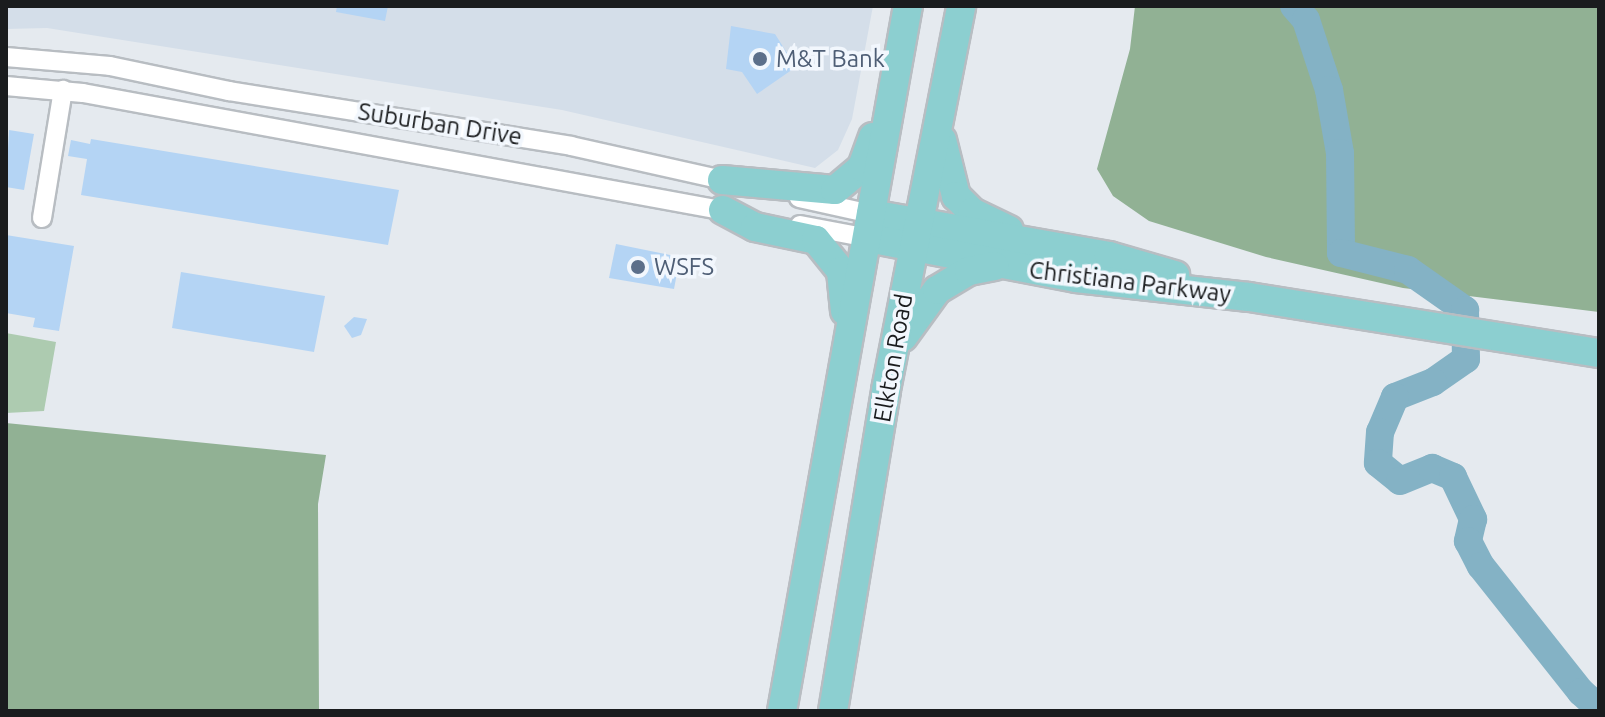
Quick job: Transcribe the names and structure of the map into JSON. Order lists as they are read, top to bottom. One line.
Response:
{"streets":{"main road":["Christiana Parkway","Elkton Road"],"street":["Suburban Drive"]},"crossings":[["Suburban Drive","Christiana Parkway"],["Suburban Drive","Elkton Road"],["Christiana Parkway","Elkton Road"]],"places":["M&T Bank","WSFS"]}
